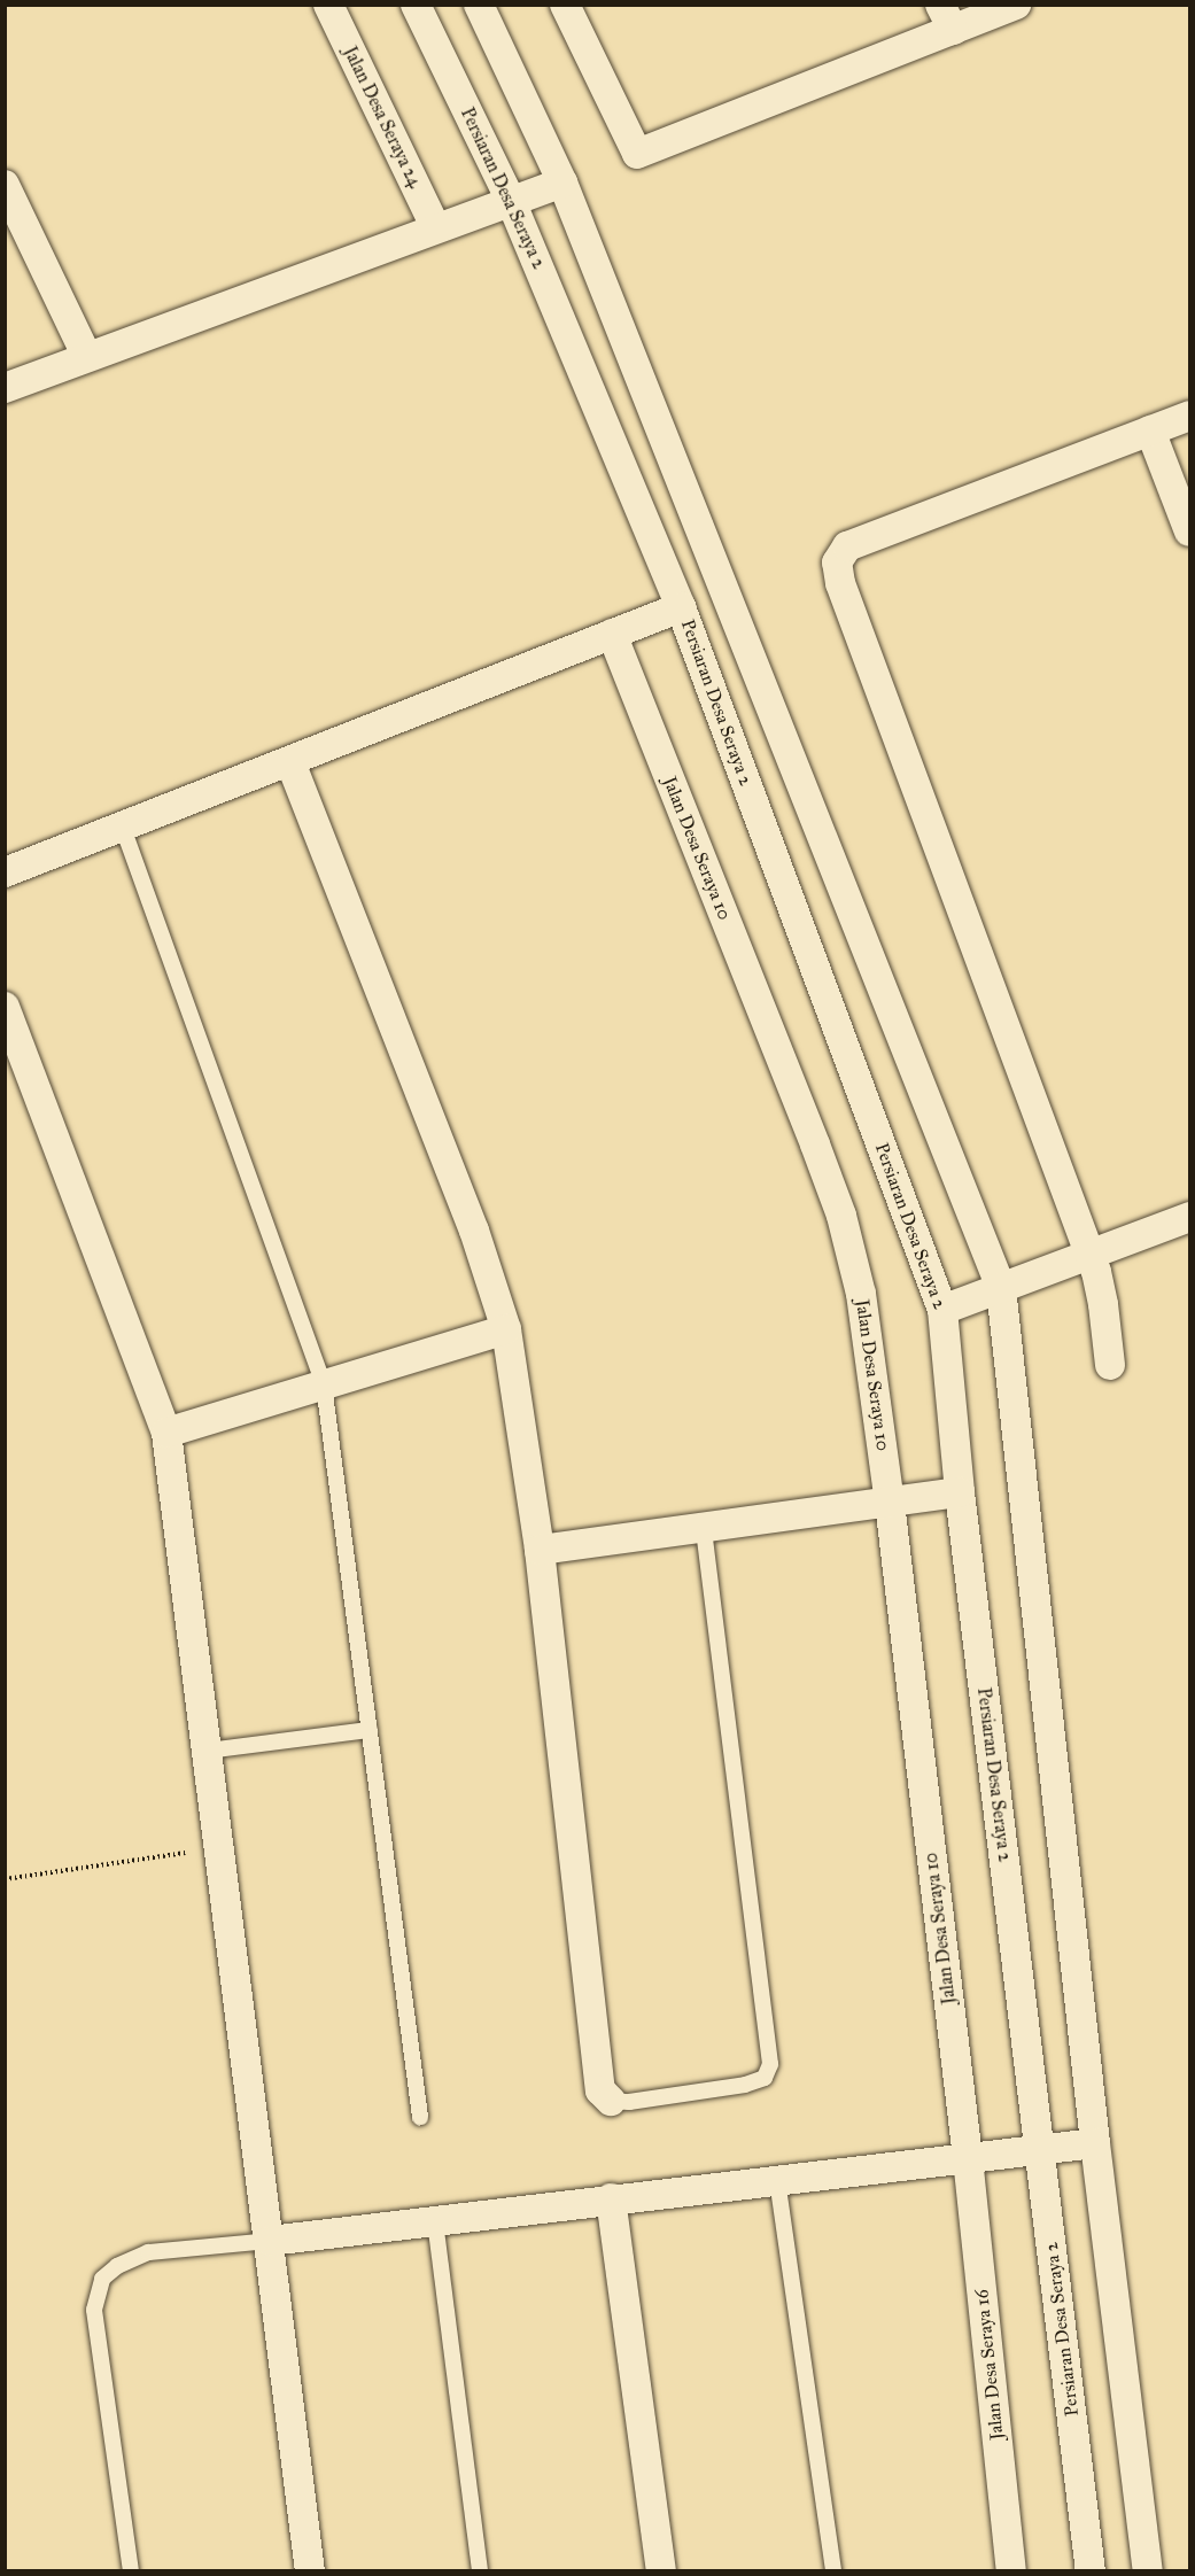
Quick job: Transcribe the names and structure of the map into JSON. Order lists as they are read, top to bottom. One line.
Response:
{"streets":{"street":["Jalan Desa Seraya 24","Persiaran Desa Seraya 2","Jalan Desa Seraya 10","Jalan Desa Seraya 16"]},"crossings":[["Jalan Desa Seraya 10","Jalan Desa Seraya 16"]]}
